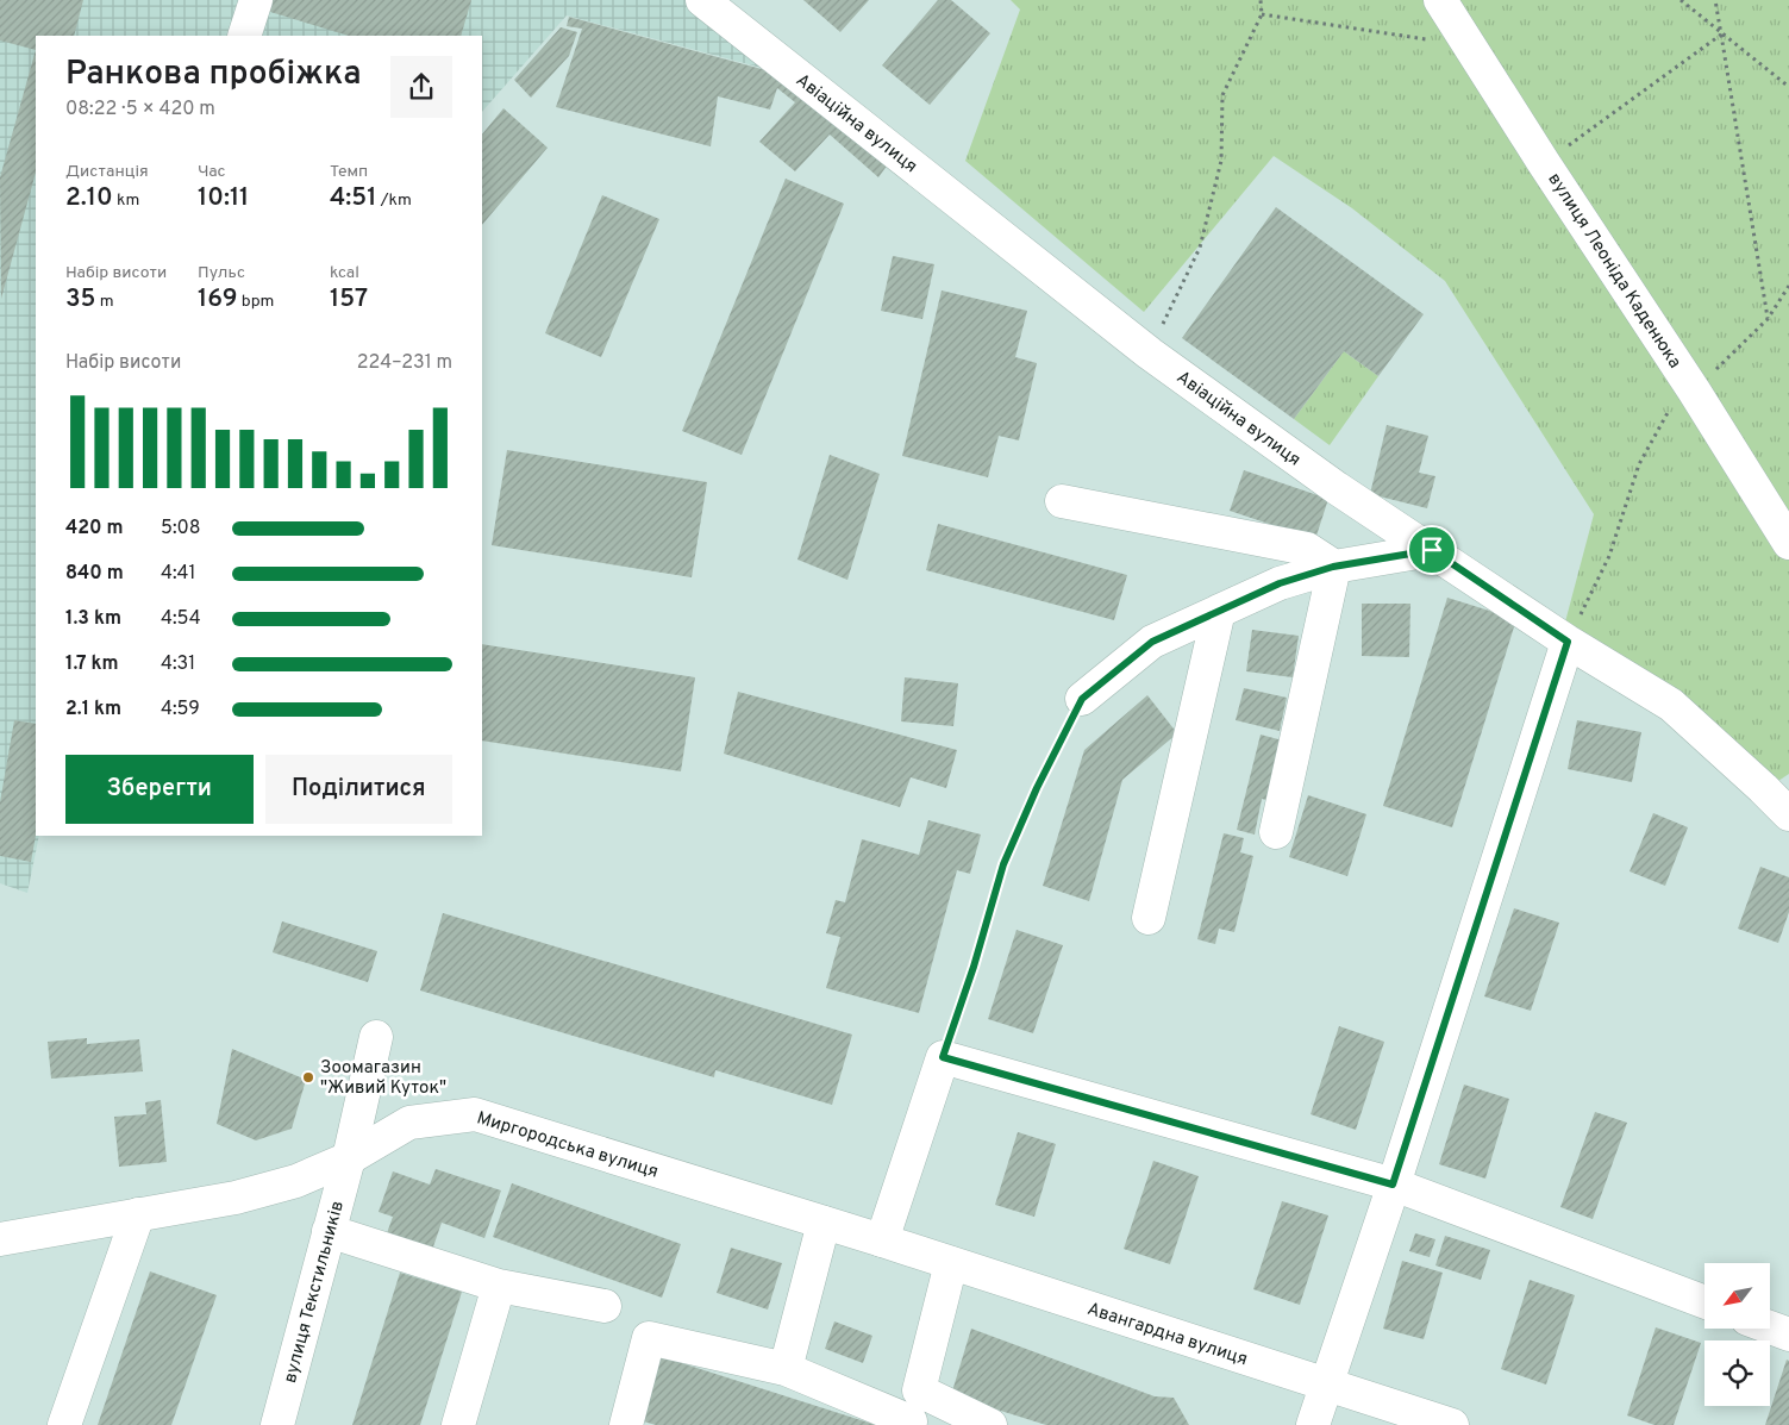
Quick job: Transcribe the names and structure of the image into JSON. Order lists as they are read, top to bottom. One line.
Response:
{"streets":{"street":["Авіаційна вулиця","вулиця Леоніда Каденюка","Миргородська вулиця","вулиця Текстильників","Авангардна вулиця"]},"crossings":[["Миргородська вулиця","вулиця Текстильників"],["Миргородська вулиця","Авангардна вулиця"]],"places":["Зоомагазин \"Живий Куток\""],"north":"bottom left","page":{"heading":["Ранкова пробіжка","08:22 · 5 × 420 m"],"stats":[["Дистанція","2.10 km"],["Час","10:11"],["Темп","4:51 /km"],["Набір висоти","35 m"],["Пульс","169 bpm"],["kcal","157"]],"chart":["Набір висоти","224–231 m"],"list":[{"name":"420 m","note":"5:08"},{"name":"840 m","note":"4:41"},{"name":"1.3 km","note":"4:54"},{"name":"1.7 km","note":"4:31"},{"name":"2.1 km","note":"4:59"}],"buttons":["Зберегти","Поділитися"]}}
